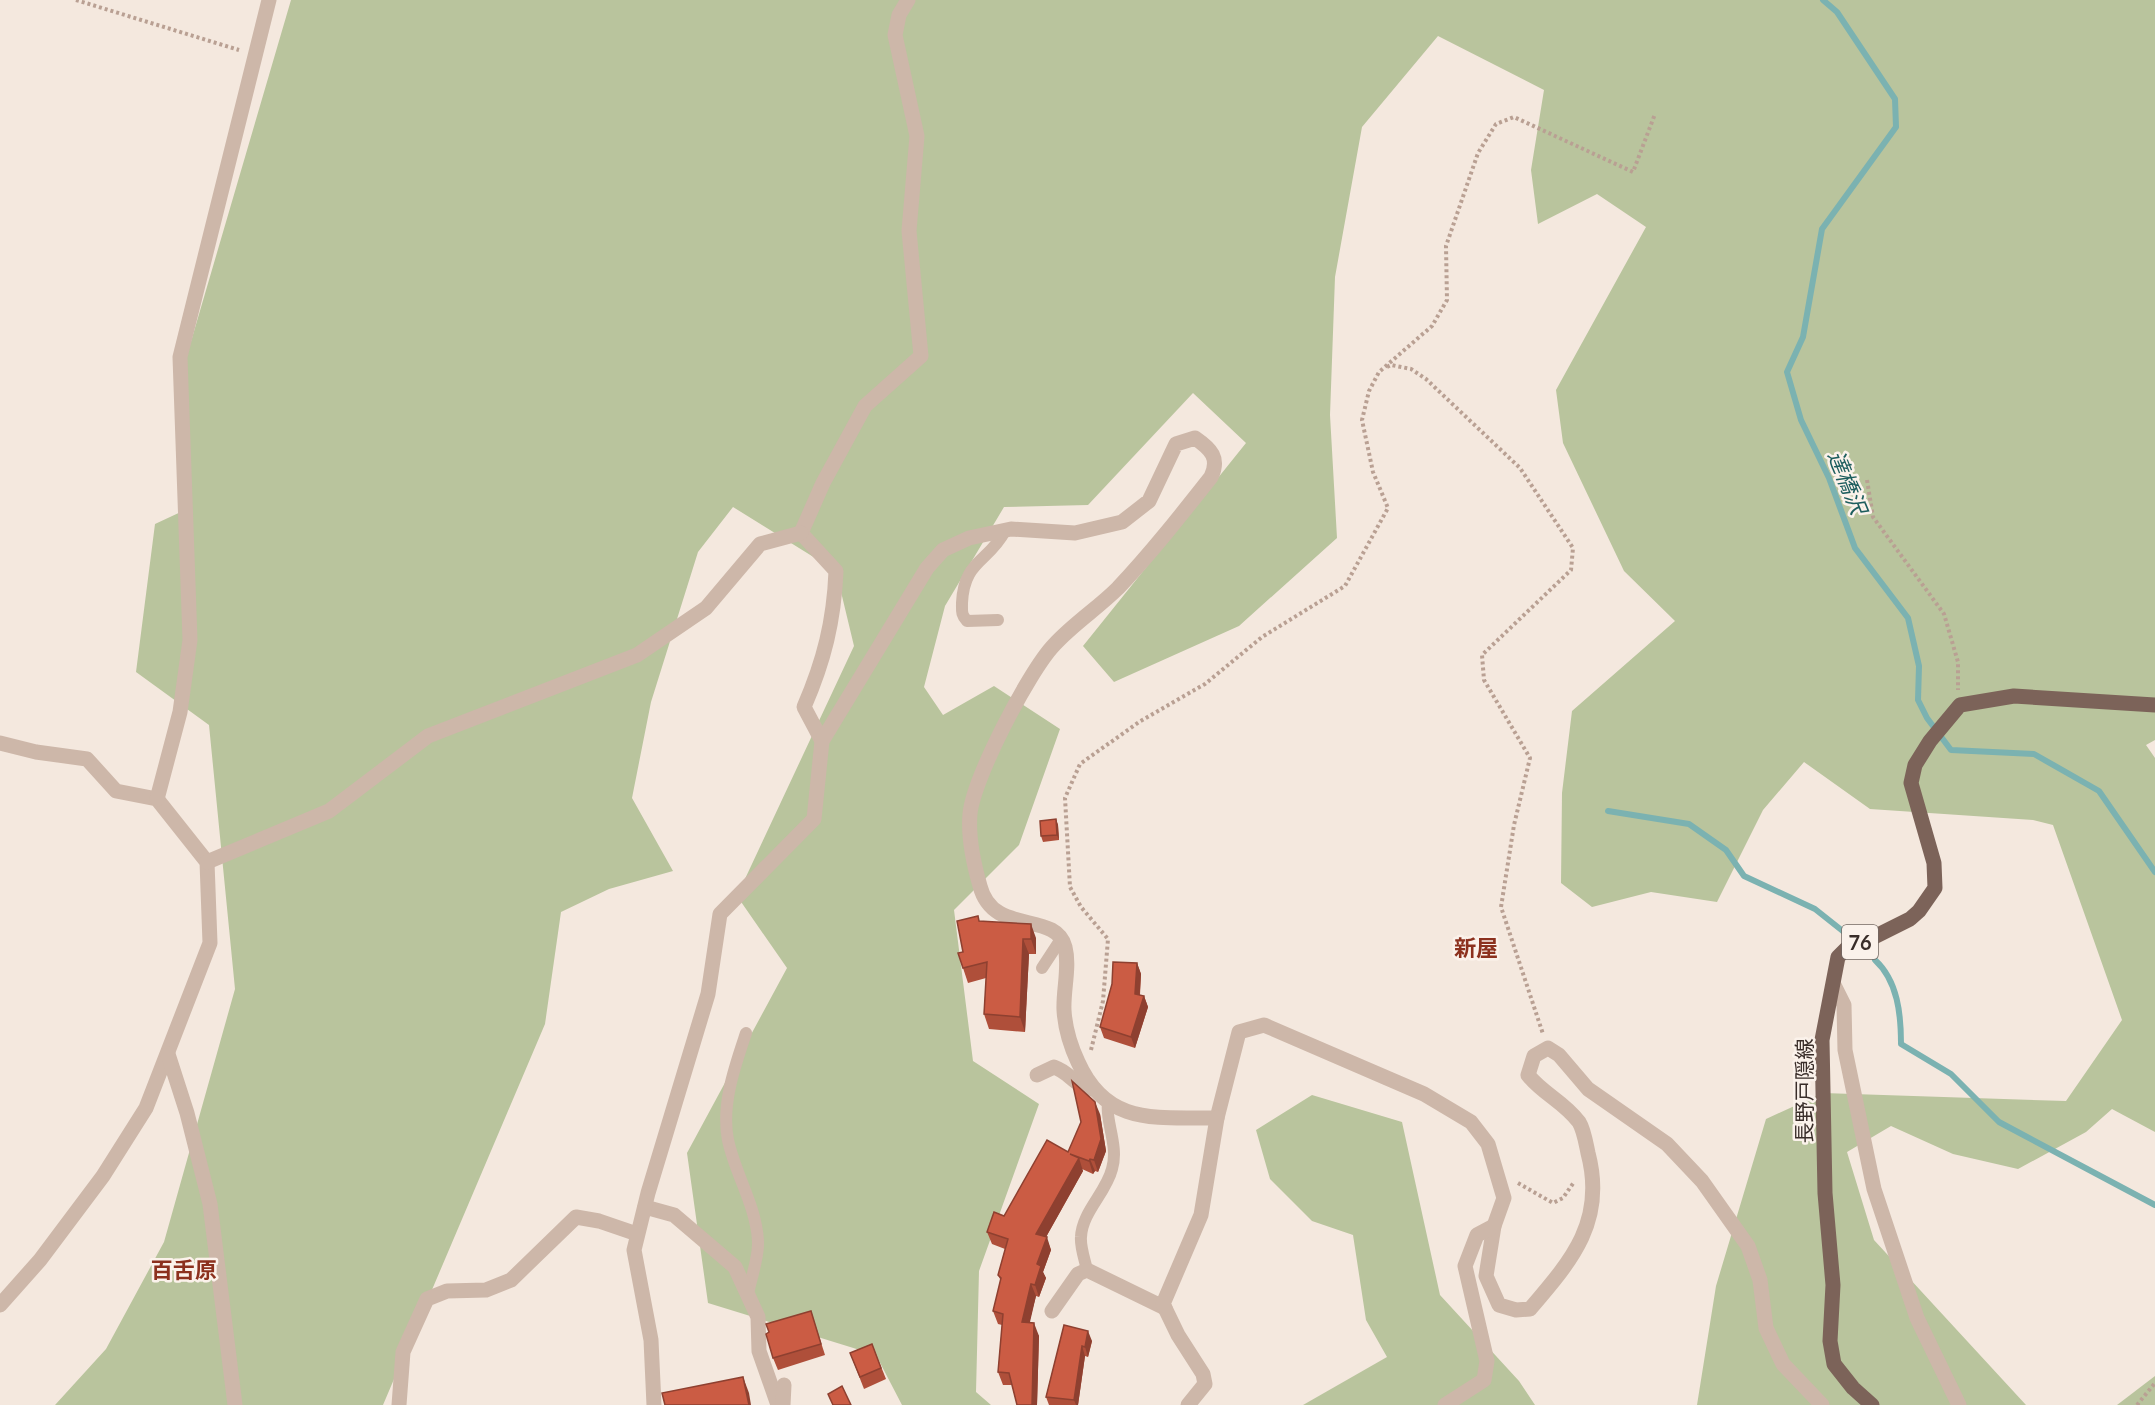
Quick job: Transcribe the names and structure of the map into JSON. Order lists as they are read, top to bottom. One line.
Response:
{"streets":{"main road":["76","長野戸隠線"]},"districts":["新屋","百舌原"],"water":["達橋沢"]}
